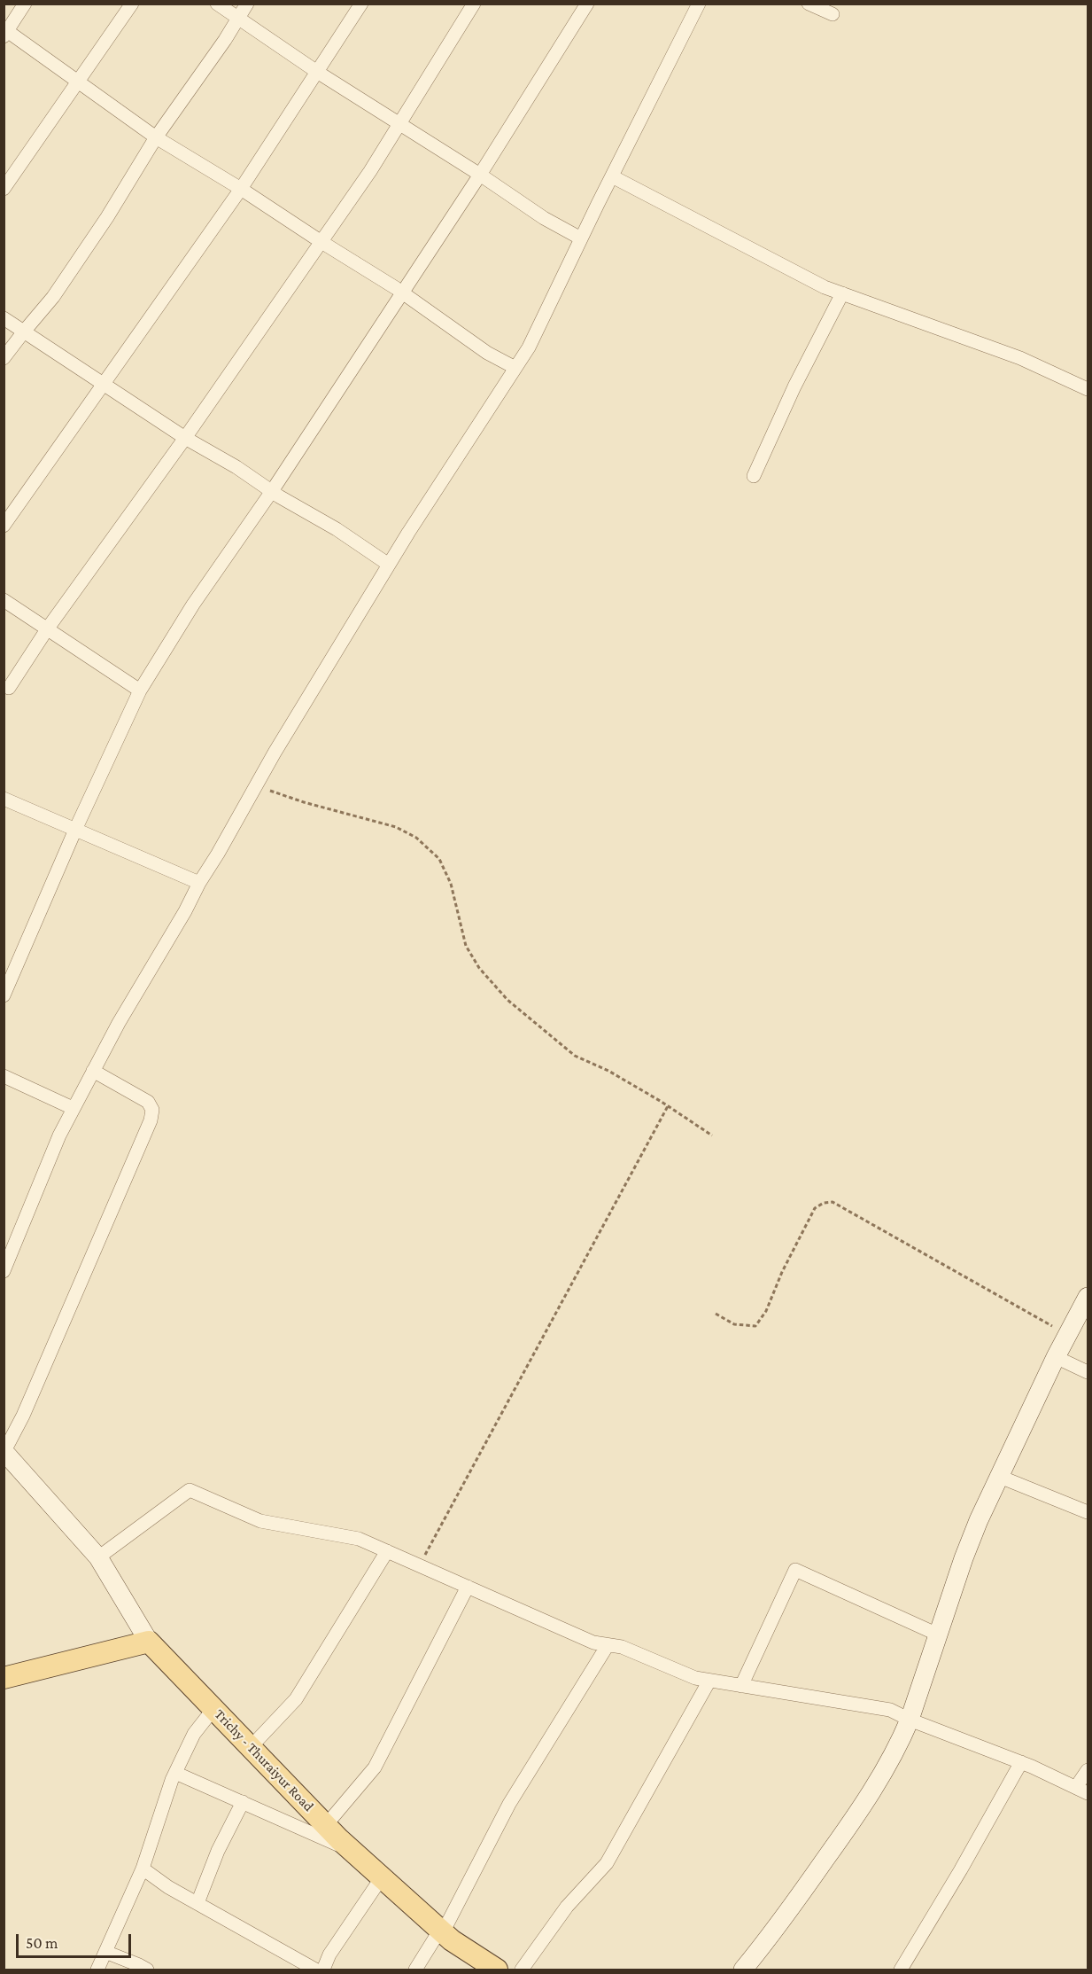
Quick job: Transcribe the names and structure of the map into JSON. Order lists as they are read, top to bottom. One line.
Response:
{"streets":{"main road":["Trichy - Thuraiyur Road"]},"scale_bar":"50 m"}
